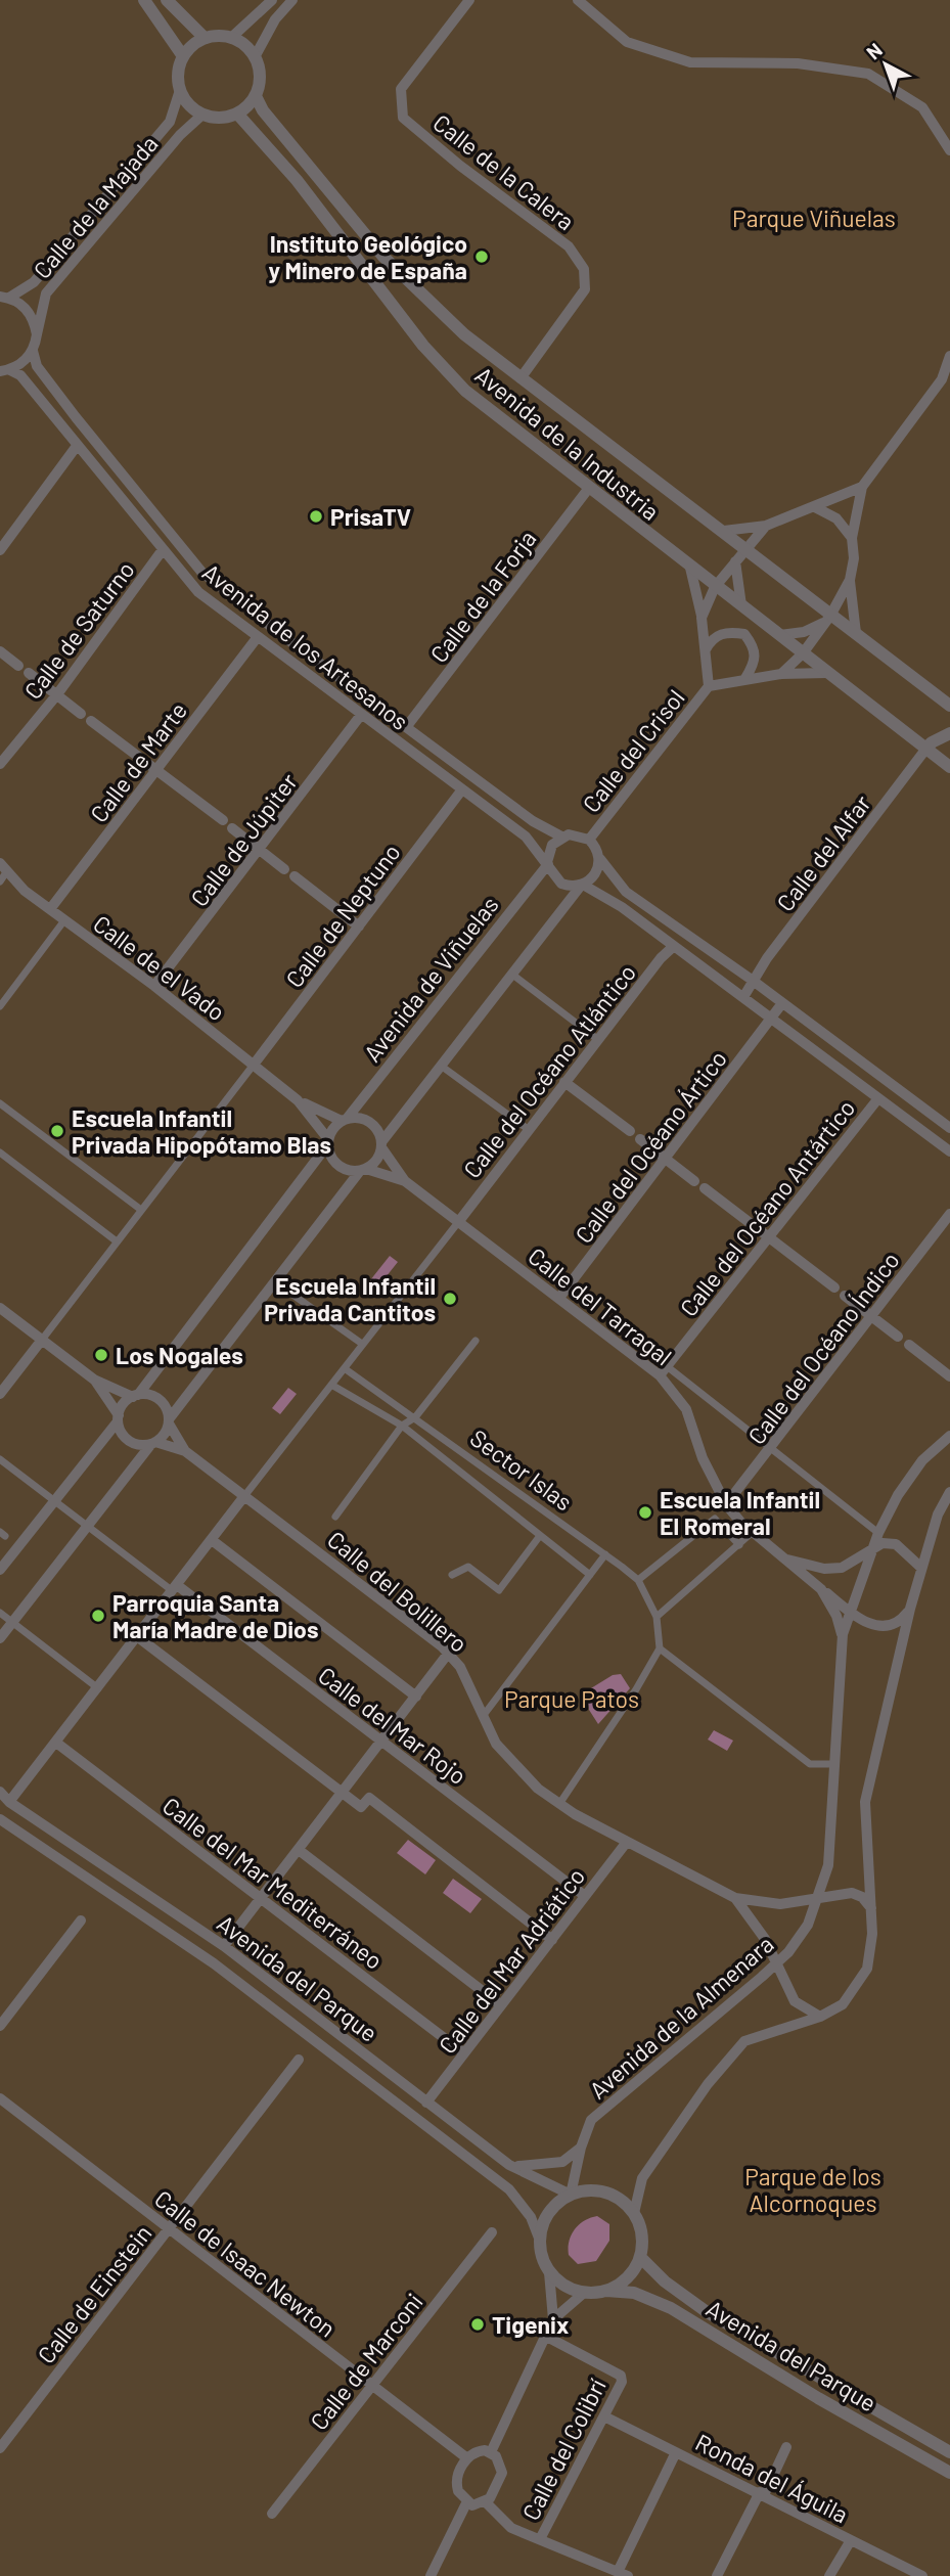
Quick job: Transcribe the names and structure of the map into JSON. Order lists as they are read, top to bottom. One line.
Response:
{"streets":{"street":["Calle de la Calera","Calle de la Majada","Avenida de la Industria","Calle de la Forja","Calle de Saturno","Avenida de los Artesanos","Calle del Crisol","Calle de Marte","Calle de Júpiter","Calle del Alfar","Calle de Neptuno","Calle de el Vado","Avenida de Viñuelas","Calle del Océano Atlántico","Calle del Océano Ártico","Calle del Océano Antártico","Calle del Tarragal","Calle del Océano Índico","Sector Islas","Calle del Bolillero","Calle del Mar Rojo","Calle del Mar Mediterráneo","Calle del Mar Adriático","Avenida del Parque","Avenida de la Almenara","Calle de Isaac Newton","Calle de Einstein","Calle de Marconi","Calle del Colibrí","Ronda del Águila"]},"crossings":[["Calle de la Calera","Avenida de la Industria"],["Calle de la Majada","Avenida de la Industria"],["Calle de la Majada","Avenida de los Artesanos"],["Avenida de la Industria","Calle de la Forja"],["Avenida de la Industria","Calle del Alfar"],["Calle de la Forja","Avenida de los Artesanos"],["Calle de Saturno","Avenida de los Artesanos"],["Avenida de los Artesanos","Calle del Crisol"],["Avenida de los Artesanos","Calle de Marte"],["Avenida de los Artesanos","Calle de Júpiter"],["Avenida de los Artesanos","Calle de Neptuno"],["Avenida de los Artesanos","Avenida de Viñuelas"],["Calle del Crisol","Avenida de Viñuelas"],["Calle de Marte","Calle de el Vado"],["Calle de Júpiter","Calle de el Vado"],["Calle de Neptuno","Calle de el Vado"],["Avenida de Viñuelas","Calle del Tarragal"],["Calle del Océano Atlántico","Calle del Tarragal"],["Calle del Océano Ártico","Calle del Tarragal"],["Calle del Océano Antártico","Calle del Tarragal"],["Calle del Tarragal","Calle del Océano Índico"],["Calle del Tarragal","Avenida de la Almenara"],["Calle del Bolillero","Calle del Mar Adriático"],["Calle del Mar Rojo","Calle del Mar Adriático"],["Calle del Mar Mediterráneo","Calle del Mar Adriático"],["Calle del Mar Adriático","Avenida del Parque"],["Avenida del Parque","Avenida de la Almenara"],["Calle de Isaac Newton","Calle de Einstein"],["Calle de Isaac Newton","Calle de Marconi"],["Calle del Colibrí","Ronda del Águila"]],"parks":["Parque Viñuelas","Parque Patos","Parque de los Alcornoques"],"places":["Instituto Geológico y Minero de España","PrisaTV","Escuela Infantil Privada Hipopótamo Blas","Escuela Infantil Privada Cantitos","Los Nogales","Escuela Infantil El Romeral","Parroquia Santa María Madre de Dios","Tigenix"],"north":"top left"}
